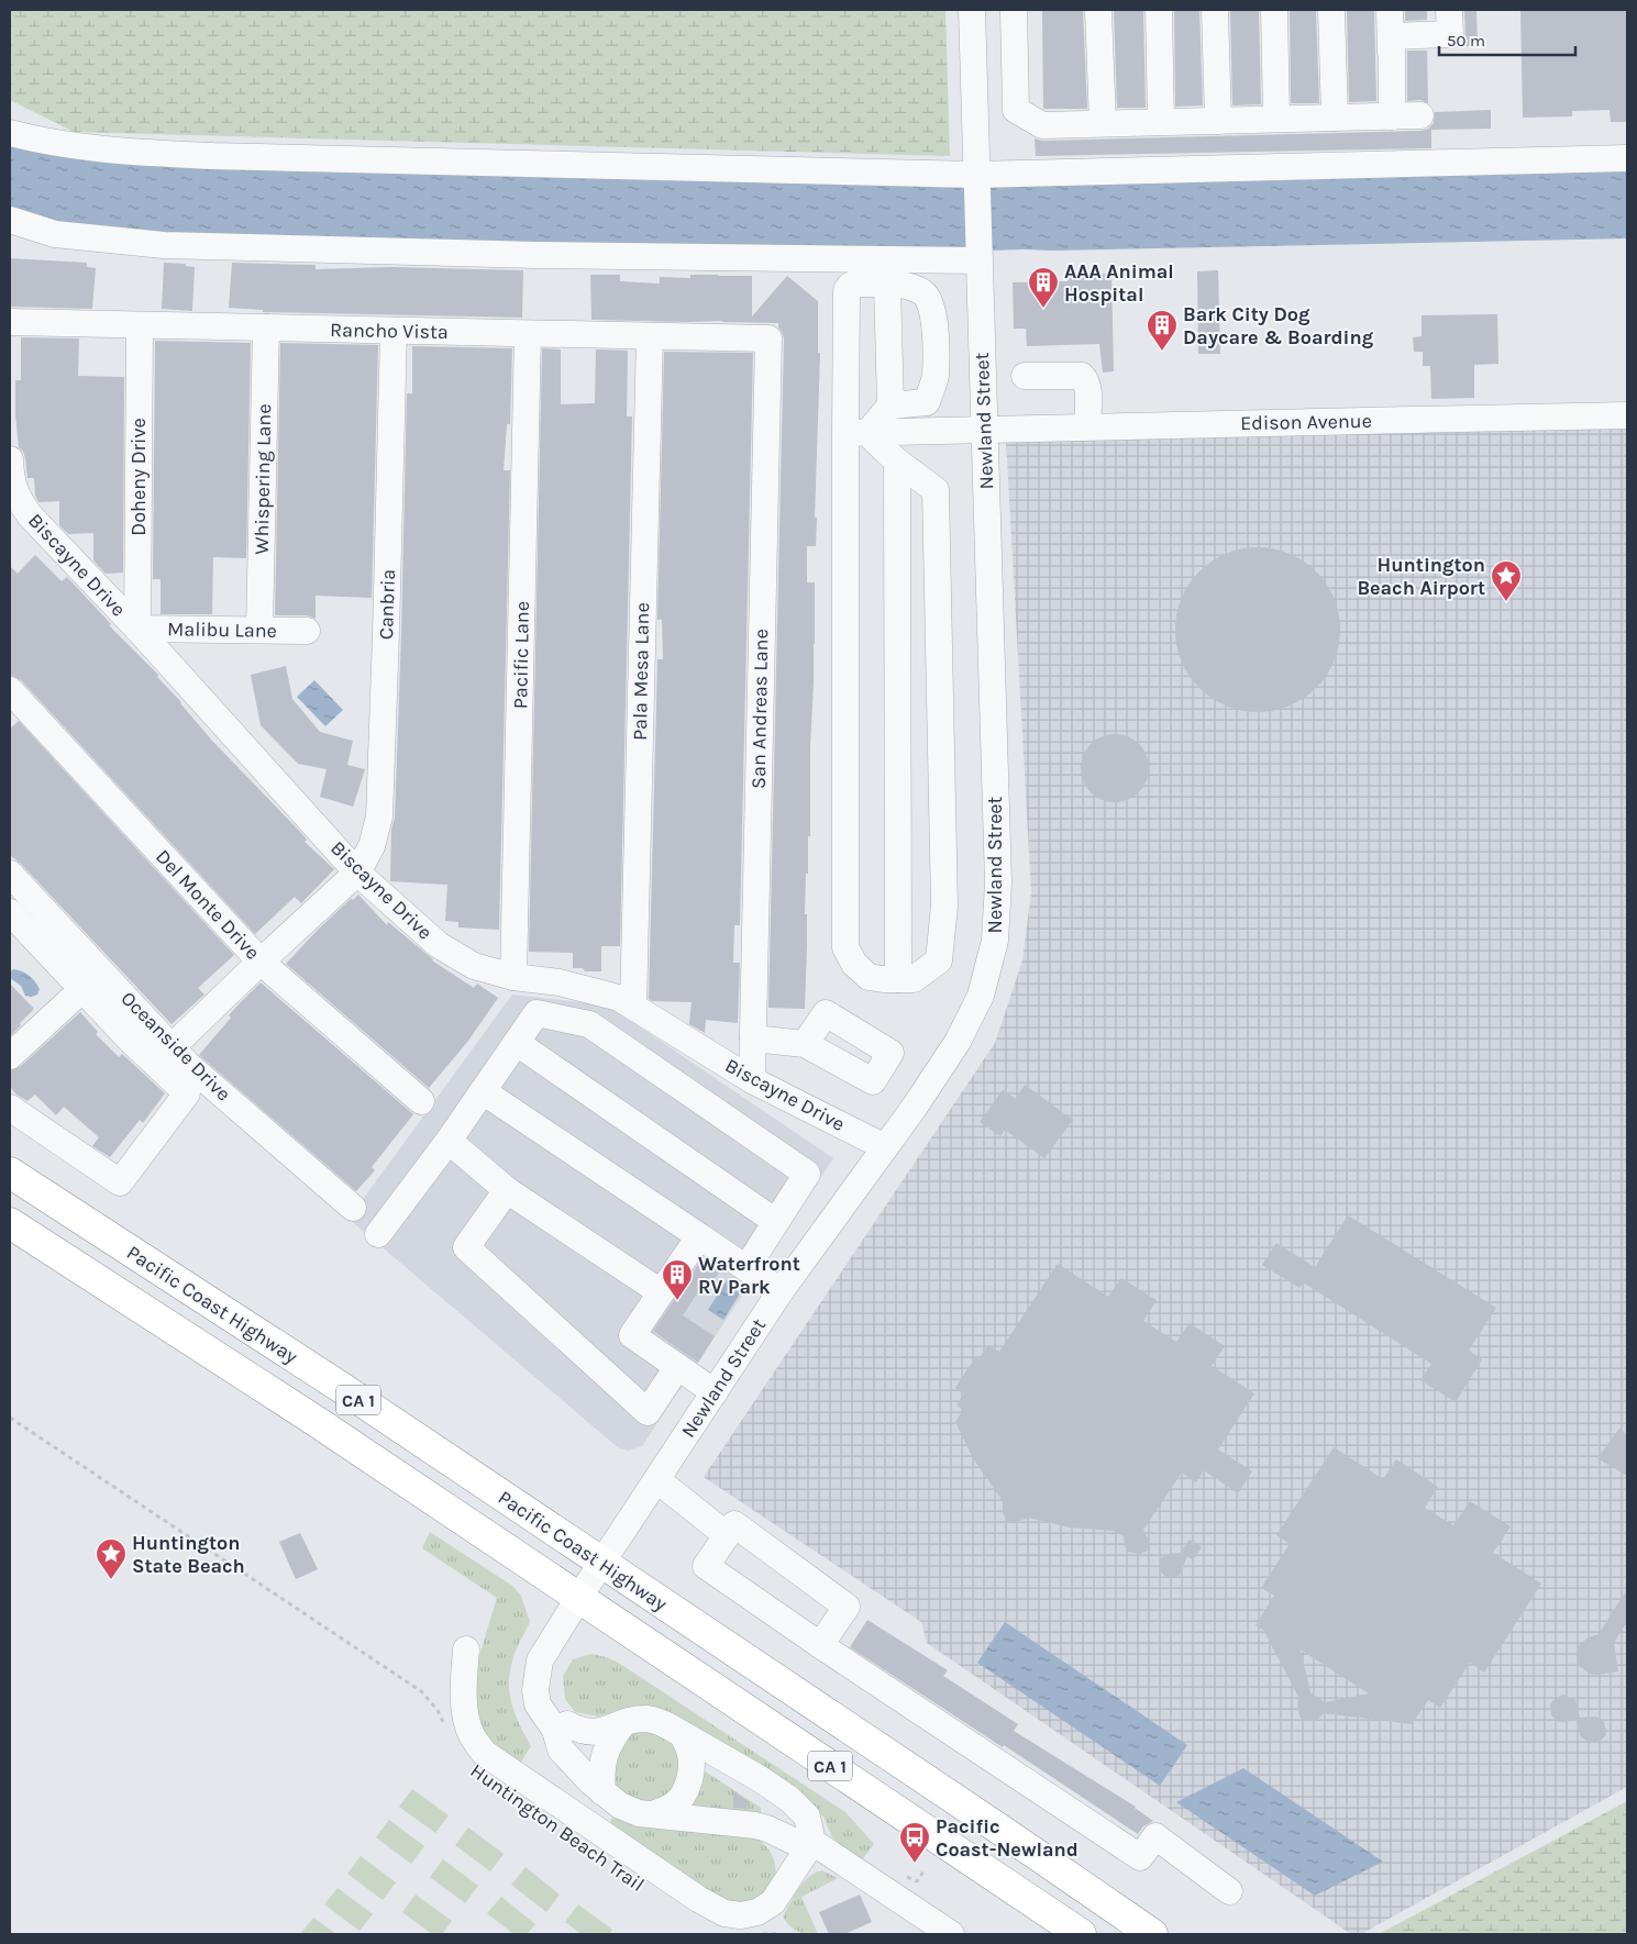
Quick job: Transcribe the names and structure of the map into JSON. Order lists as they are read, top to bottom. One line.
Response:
{"streets":{"highway":["Pacific Coast Highway","CA 1"],"street":["Rancho Vista","Newland Street","Edison Avenue","Doheny Drive","Whispering Lane","Biscayne Drive","Canbria","Malibu Lane","Pacific Lane","Pala Mesa Lane","San Andreas Lane","Del Monte Drive","Oceanside Drive"]},"crossings":[["Rancho Vista","Doheny Drive"],["Rancho Vista","Whispering Lane"],["Rancho Vista","Canbria"],["Rancho Vista","Pacific Lane"],["Rancho Vista","Pala Mesa Lane"],["Rancho Vista","San Andreas Lane"],["Newland Street","Edison Avenue"],["Newland Street","Biscayne Drive"],["Newland Street","Pacific Coast Highway"],["Doheny Drive","Biscayne Drive"],["Doheny Drive","Malibu Lane"],["Whispering Lane","Malibu Lane"],["Biscayne Drive","Canbria"],["Biscayne Drive","Malibu Lane"],["Biscayne Drive","Pacific Lane"],["Biscayne Drive","Pala Mesa Lane"],["Biscayne Drive","San Andreas Lane"]],"places":{"building":["AAA Animal Hospital","Bark City Dog Daycare & Boarding","Waterfront RV Park"],"place":["Huntington Beach Airport","Huntington State Beach"],"bus stop":["Pacific Coast-Newland"]},"scale_bar":"50 m"}
